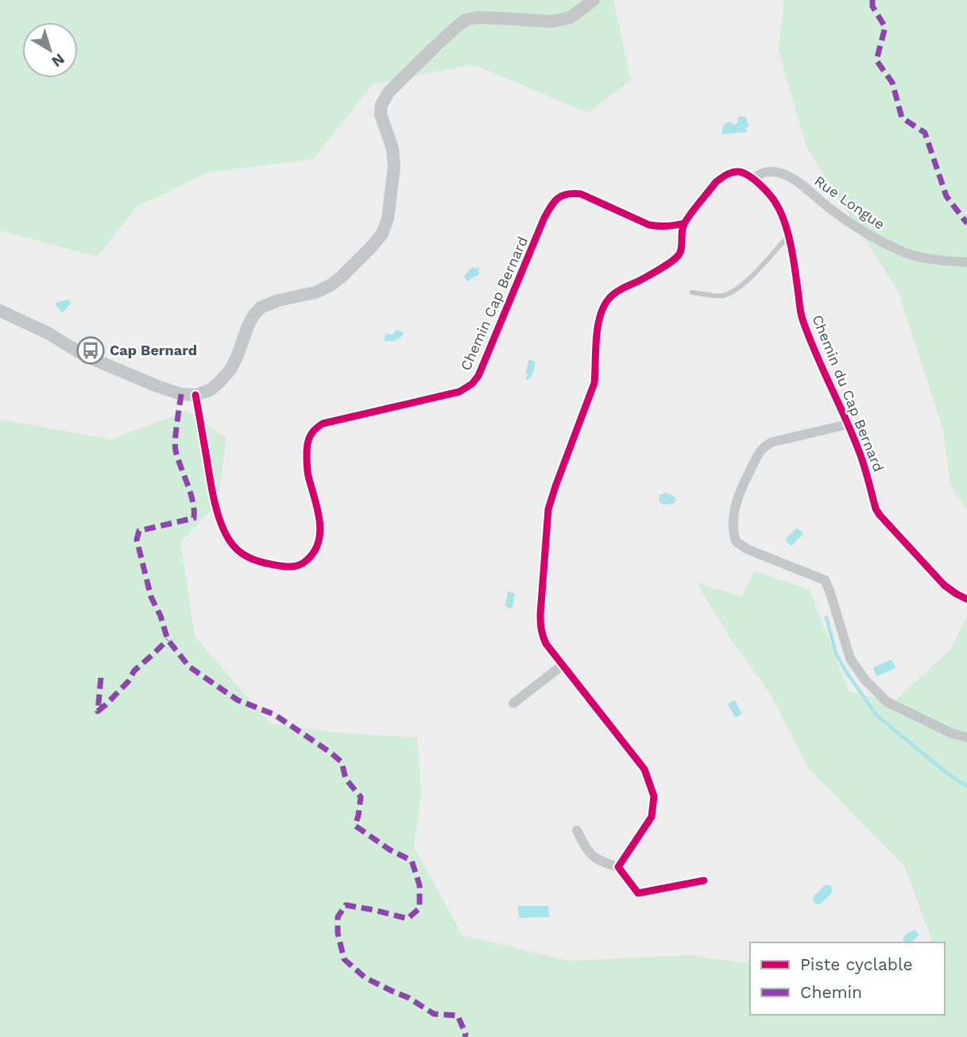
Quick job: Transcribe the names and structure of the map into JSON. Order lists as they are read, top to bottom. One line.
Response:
{"streets":{"street":["Rue Longue","Chemin Cap Bernard","Chemin du Cap Bernard"]},"crossings":[["Rue Longue","Chemin du Cap Bernard"]],"places":{"bus stop":["Cap Bernard"]},"legend":["Piste cyclable","Chemin"],"north":"bottom right"}
